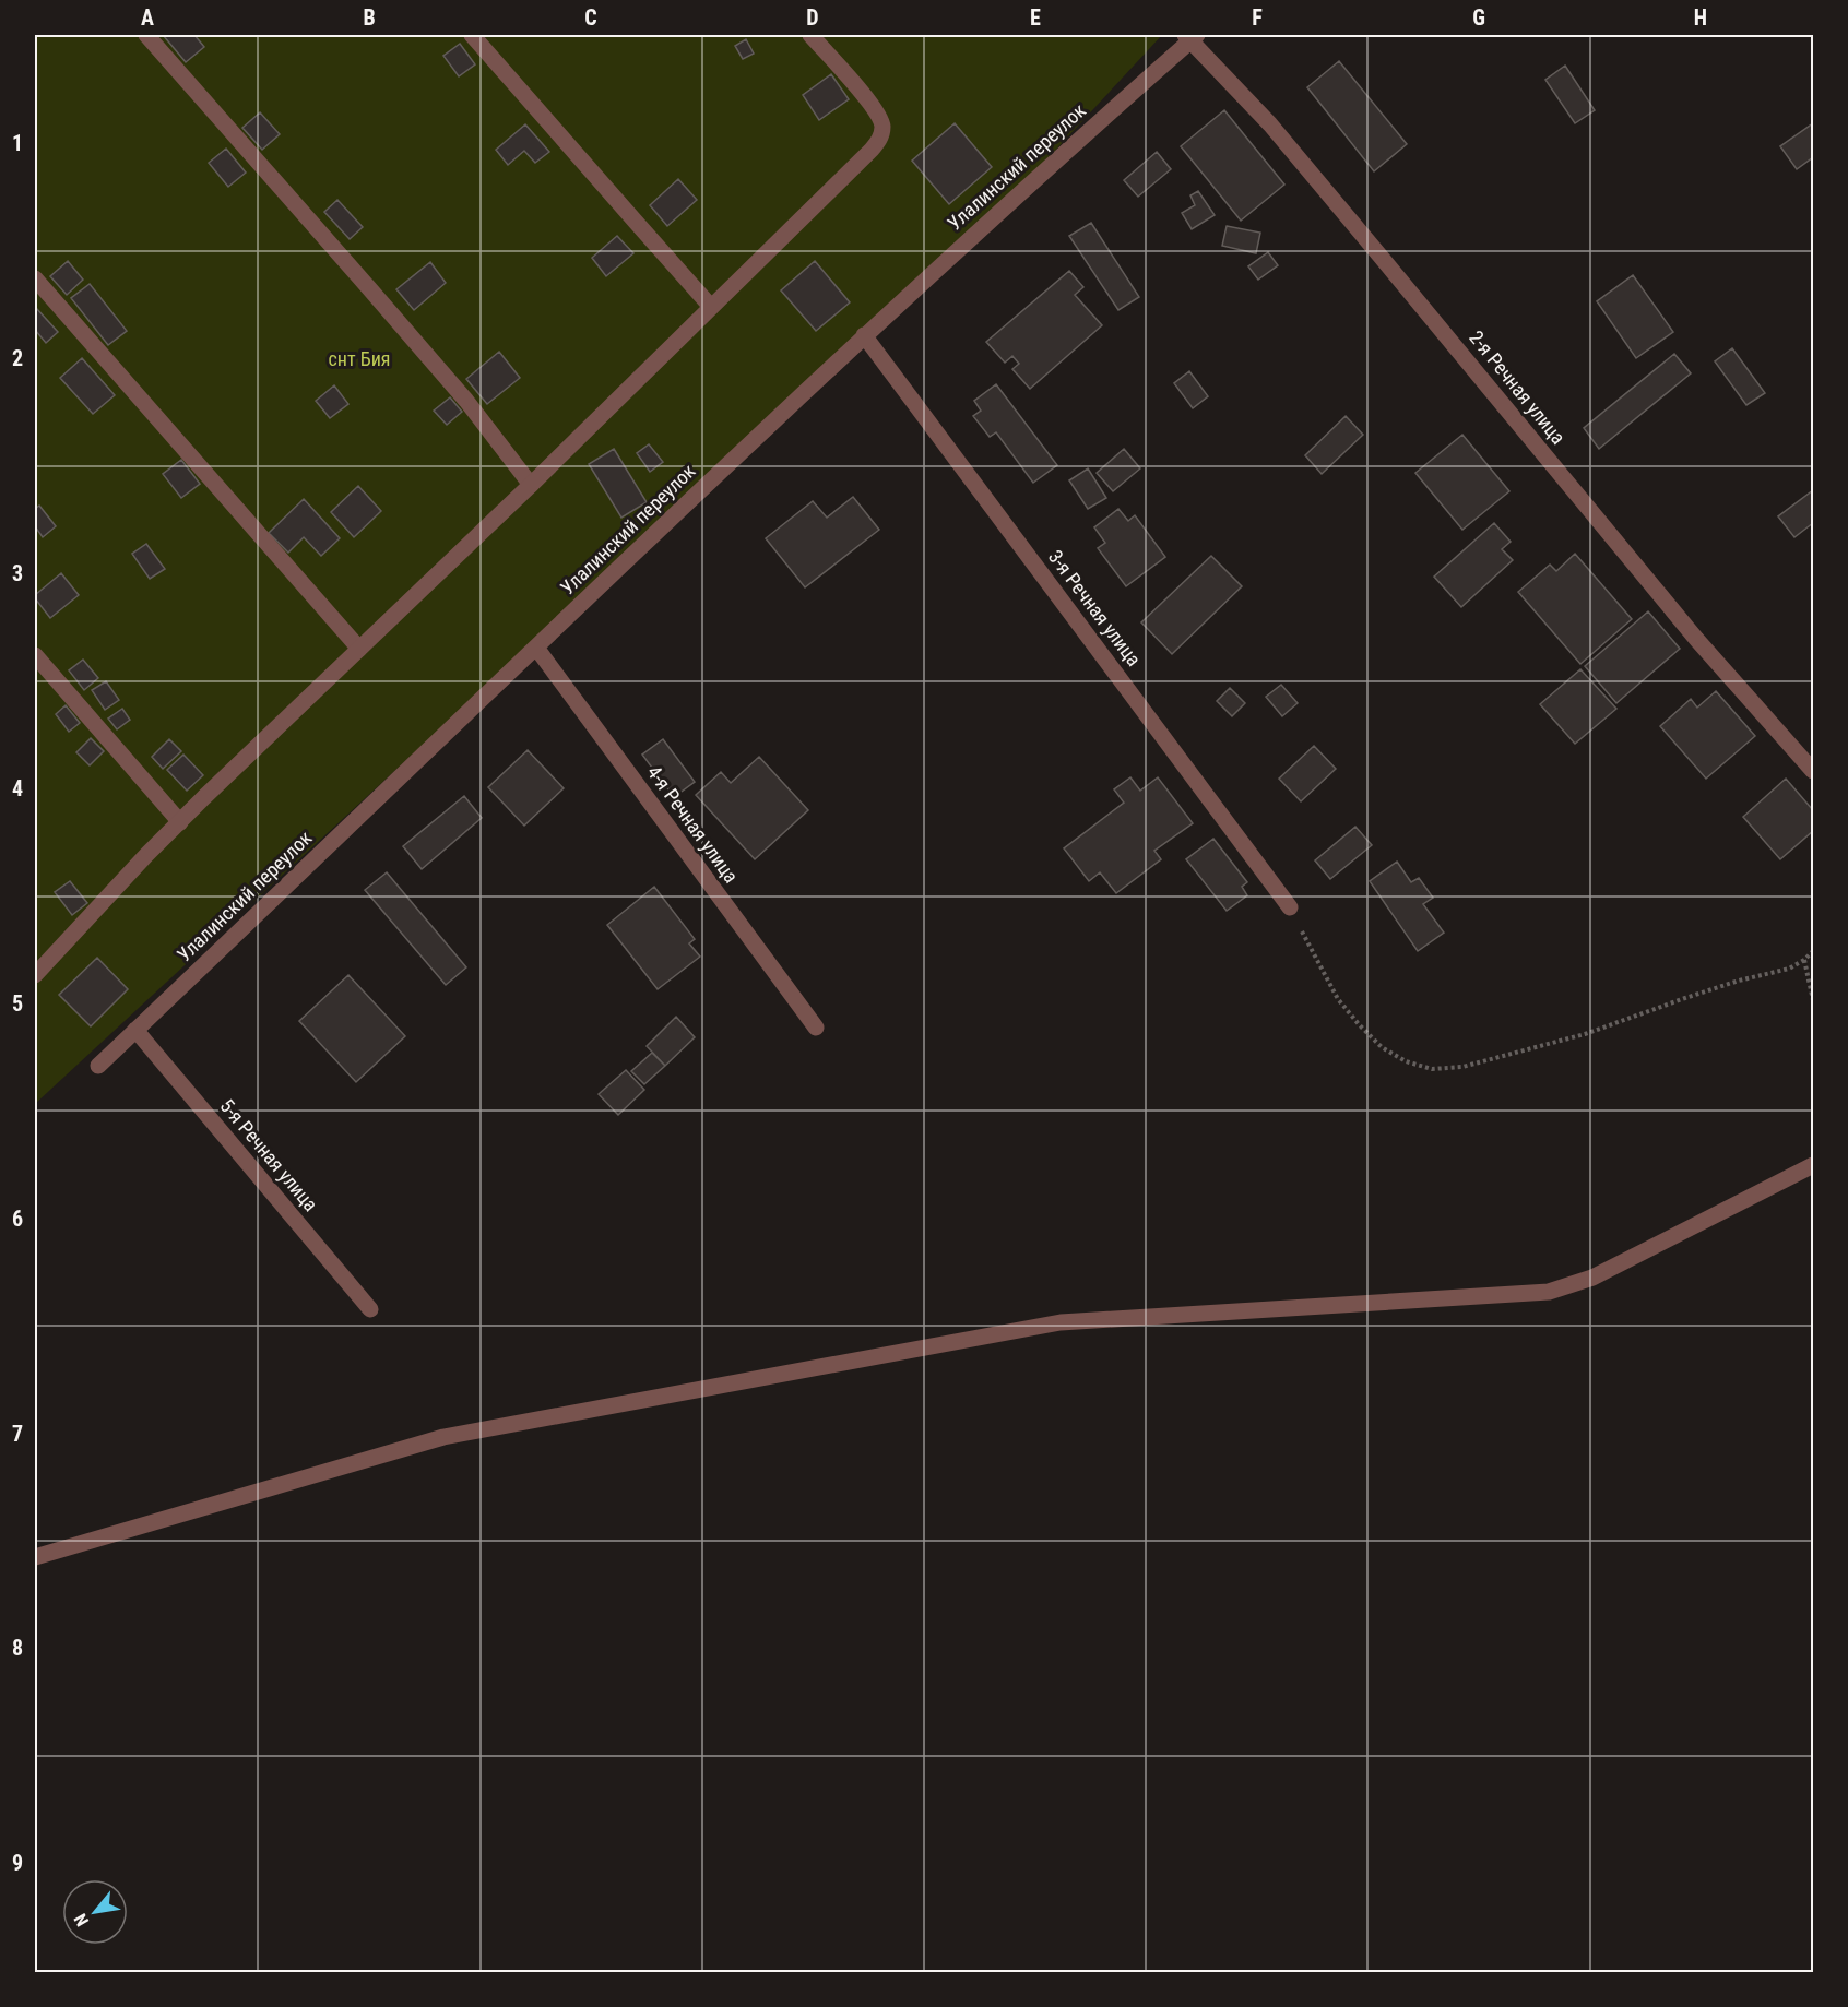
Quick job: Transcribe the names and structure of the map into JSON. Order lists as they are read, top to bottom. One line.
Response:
{"streets":{"street":["Улалинский переулок","2-я Речная улица","3-я Речная улица","4-я Речная улица","5-я Речная улица"]},"crossings":[["Улалинский переулок","2-я Речная улица"],["Улалинский переулок","3-я Речная улица"],["Улалинский переулок","4-я Речная улица"],["Улалинский переулок","5-я Речная улица"]],"parks":["снт Бия"],"north":"bottom left","grid":{"columns":["A","B","C","D","E","F","G","H"],"rows":["1","2","3","4","5","6","7","8","9"]}}
